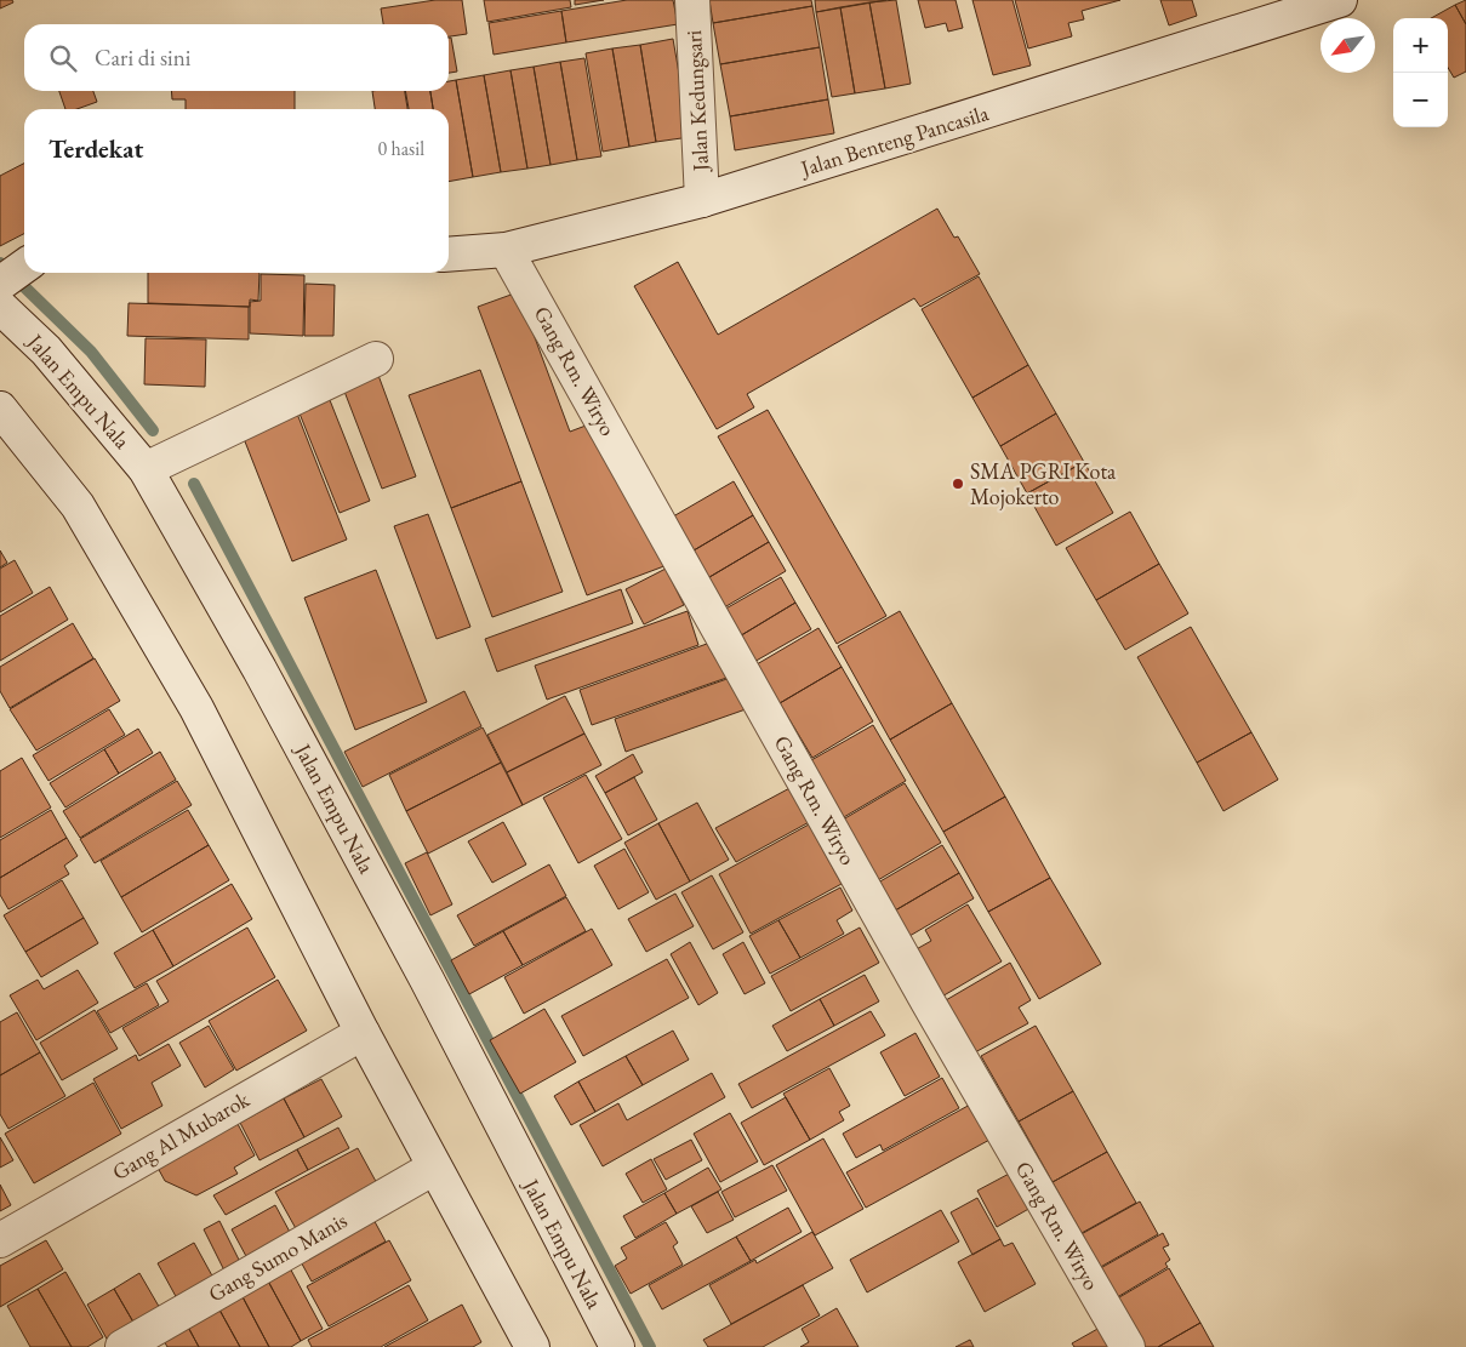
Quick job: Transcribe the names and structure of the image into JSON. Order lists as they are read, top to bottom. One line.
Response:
{"streets":{"street":["Jalan Kedungsari","Jalan Benteng Pancasila","Gang Rm. Wiryo","Jalan Empu Nala","Gang Al Mubarok","Gang Sumo Manis"]},"crossings":[["Jalan Kedungsari","Jalan Benteng Pancasila"],["Jalan Benteng Pancasila","Gang Rm. Wiryo"]],"places":["SMA PGRI Kota Mojokerto"],"north":"bottom left","page":{"map_buttons":["+","−"],"search":"Cari di sini","heading":["Terdekat","0 hasil"]}}
